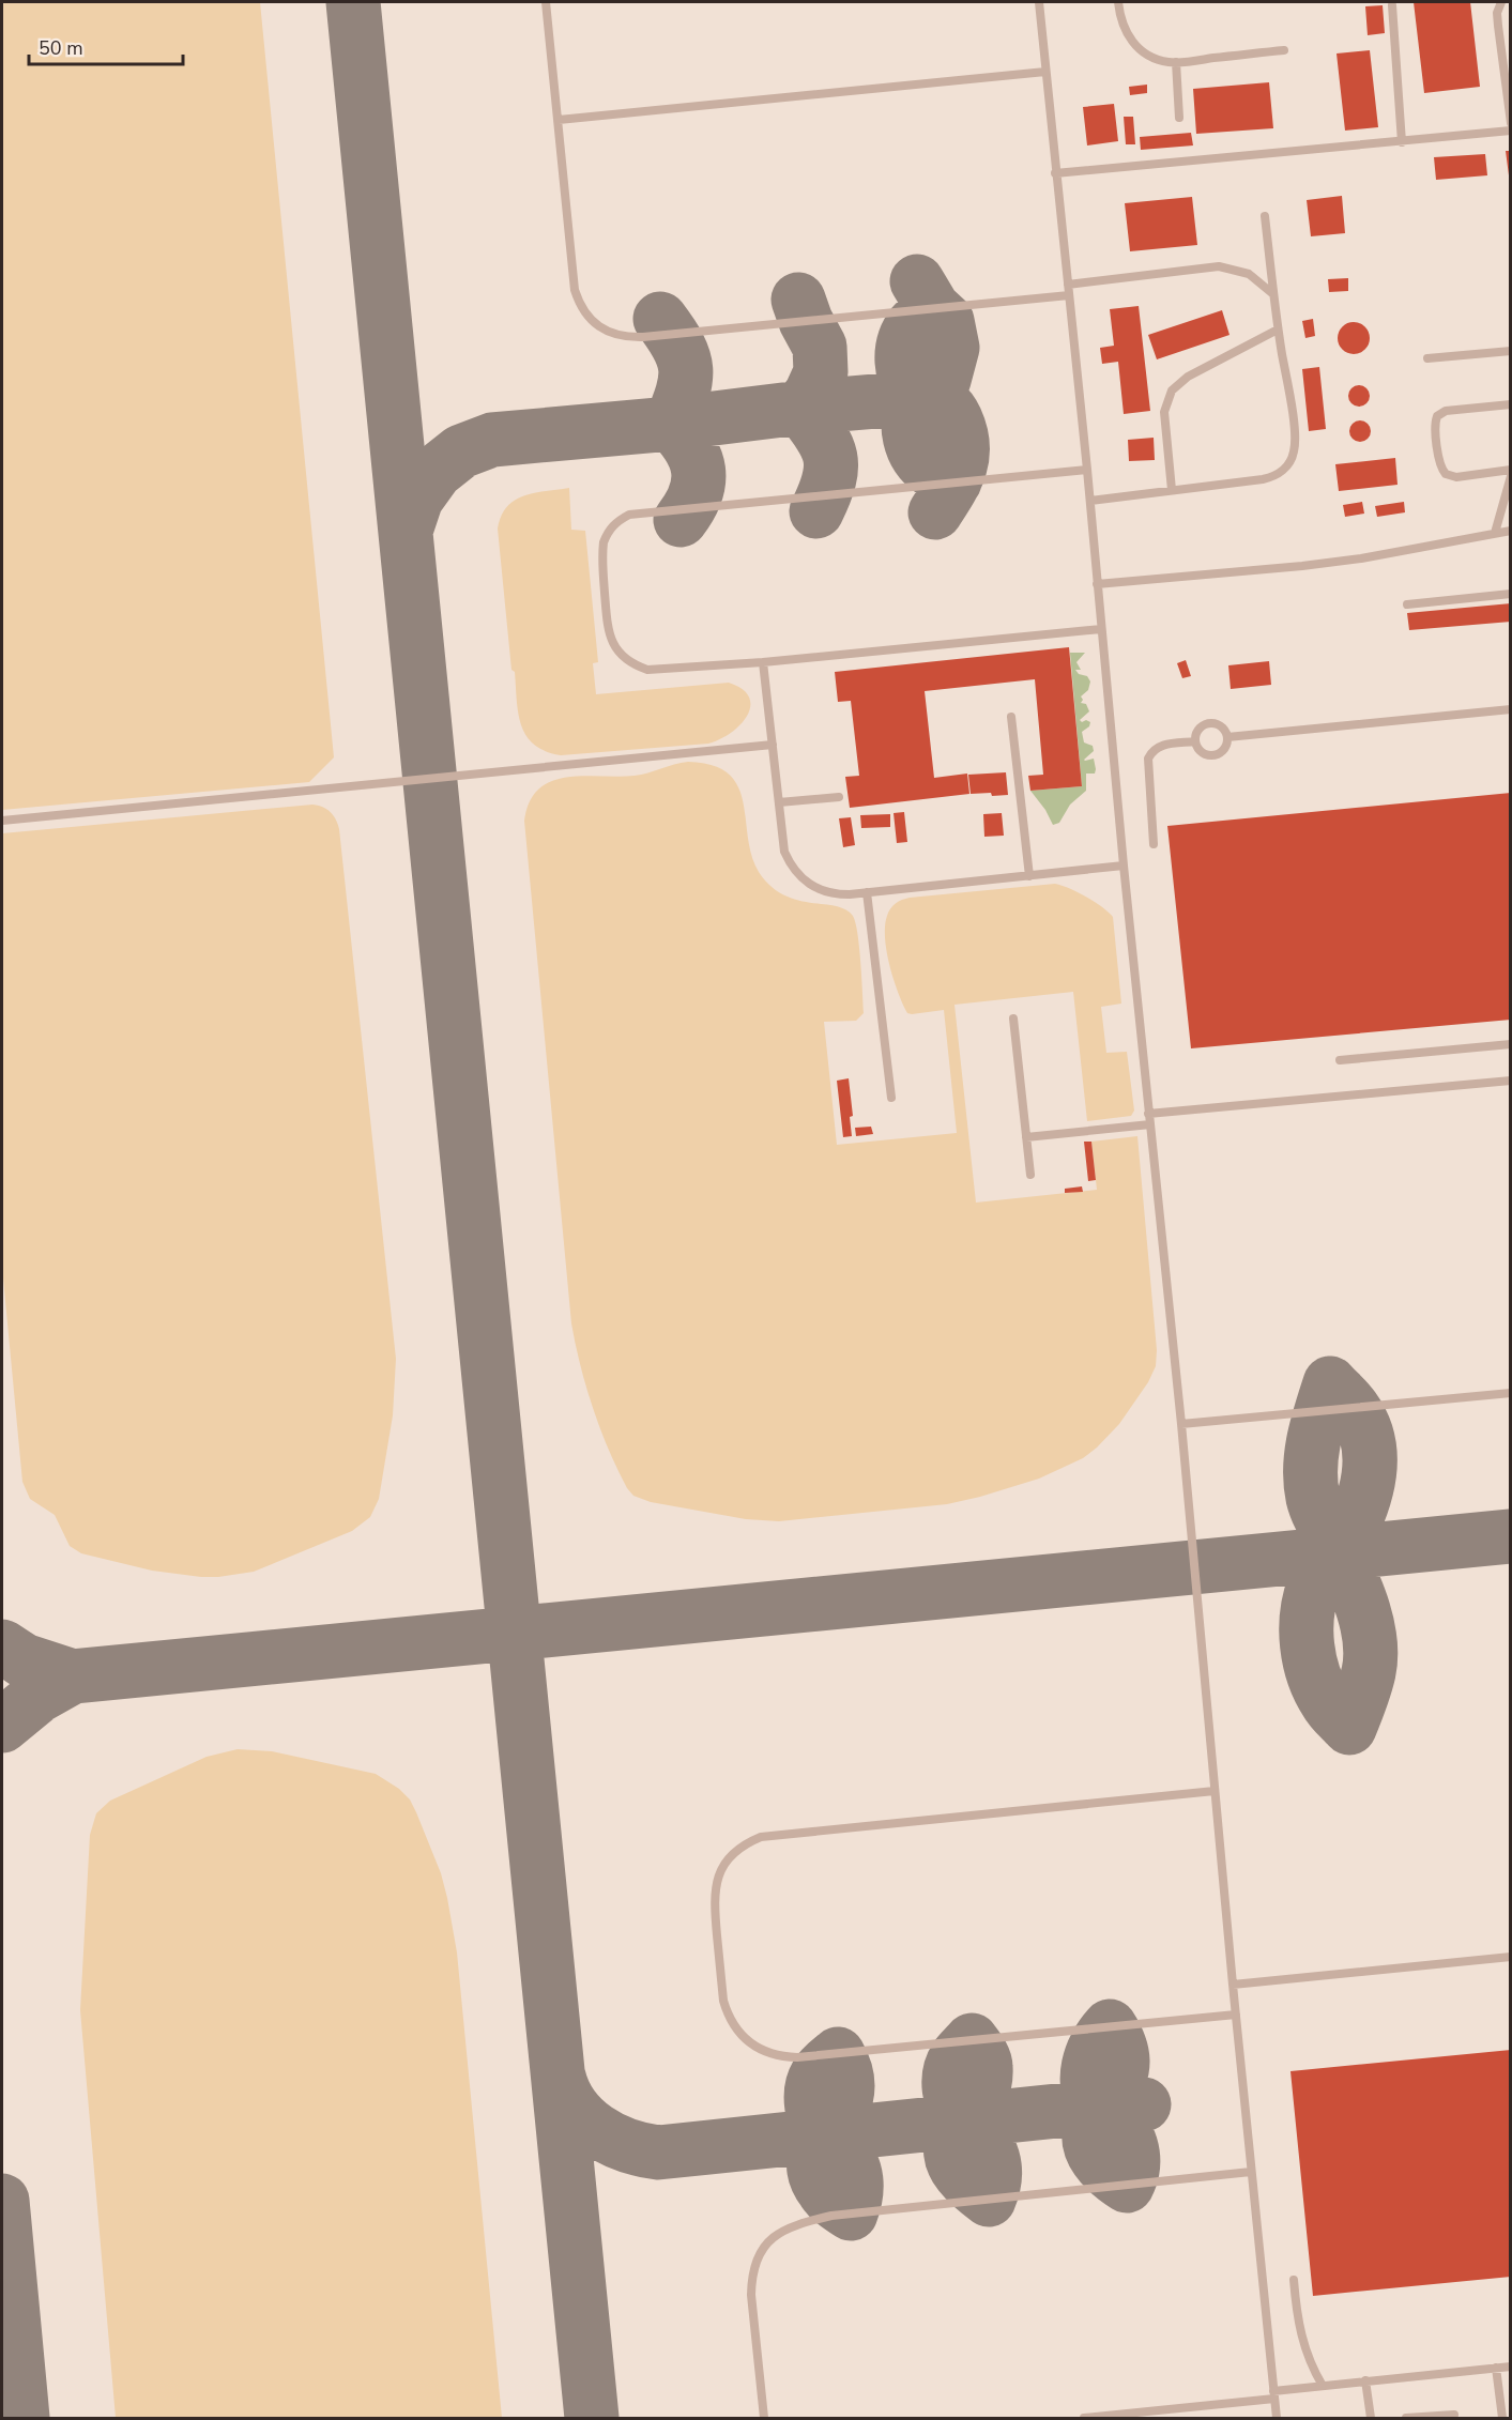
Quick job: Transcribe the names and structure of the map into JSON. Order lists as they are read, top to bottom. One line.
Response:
{"scale_bar":"50 m"}
